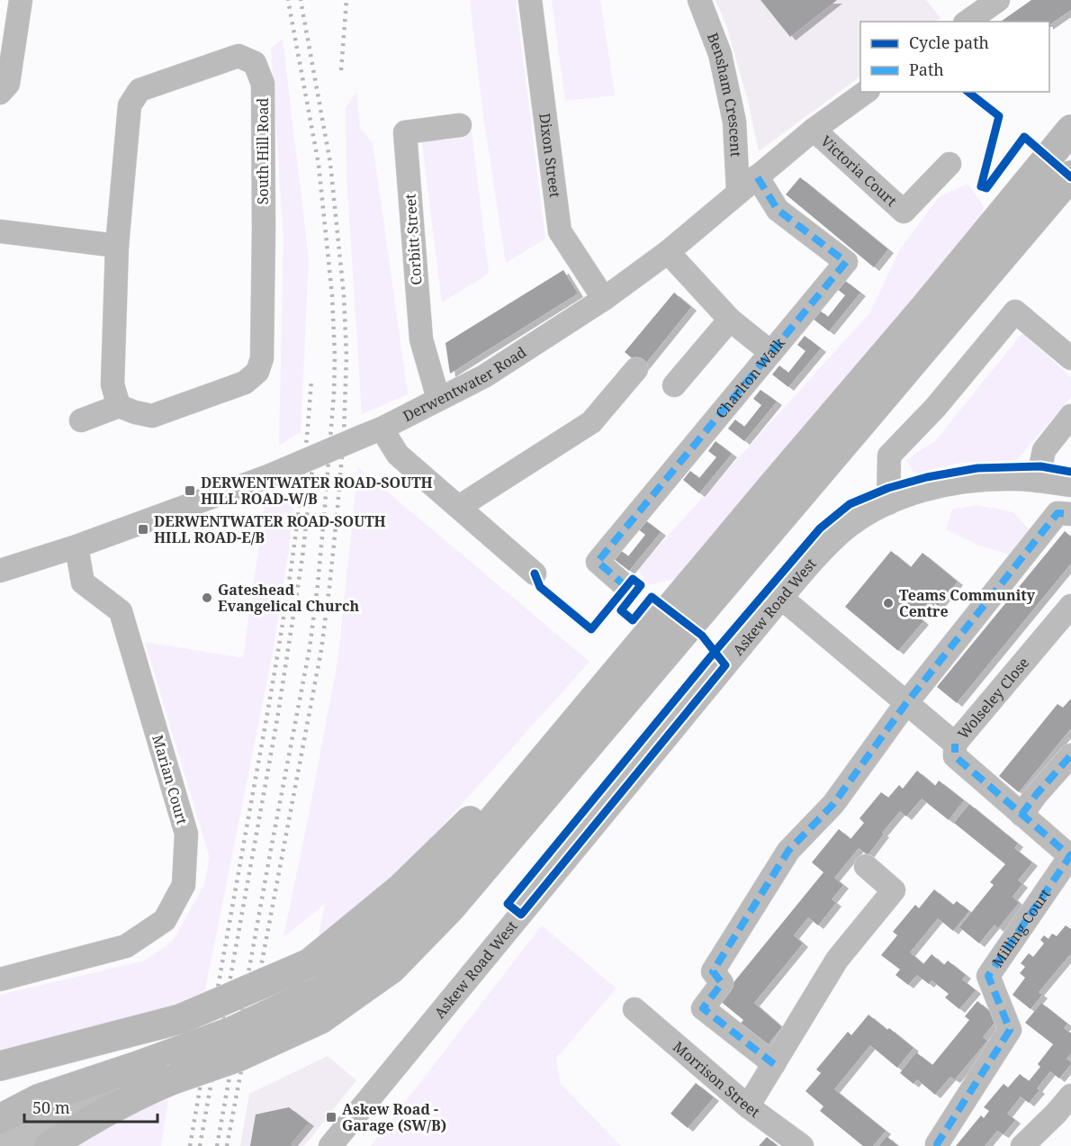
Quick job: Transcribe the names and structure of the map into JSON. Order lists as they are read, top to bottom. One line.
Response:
{"streets":{"street":["Bensham Crescent","South Hill Road","Dixon Street","Victoria Court","Corbitt Street","Charlton Walk","Derwentwater Road","Askew Road West","Wolseley Close","Marian Court","Milling Court","Morrison Street"]},"crossings":[["Bensham Crescent","Derwentwater Road"],["Dixon Street","Derwentwater Road"],["Victoria Court","Derwentwater Road"],["Corbitt Street","Derwentwater Road"],["Charlton Walk","Derwentwater Road"],["Derwentwater Road","Marian Court"],["Askew Road West","Wolseley Close"],["Wolseley Close","Milling Court"]],"places":{"transit":["DERWENTWATER ROAD-SOUTH HILL ROAD-W/B","DERWENTWATER ROAD-SOUTH HILL ROAD-E/B","Askew Road - Garage (SW/B)"],"other":["Gateshead Evangelical Church","Teams Community Centre"]},"legend":["Cycle path","Path"],"scale_bar":"50 m"}
